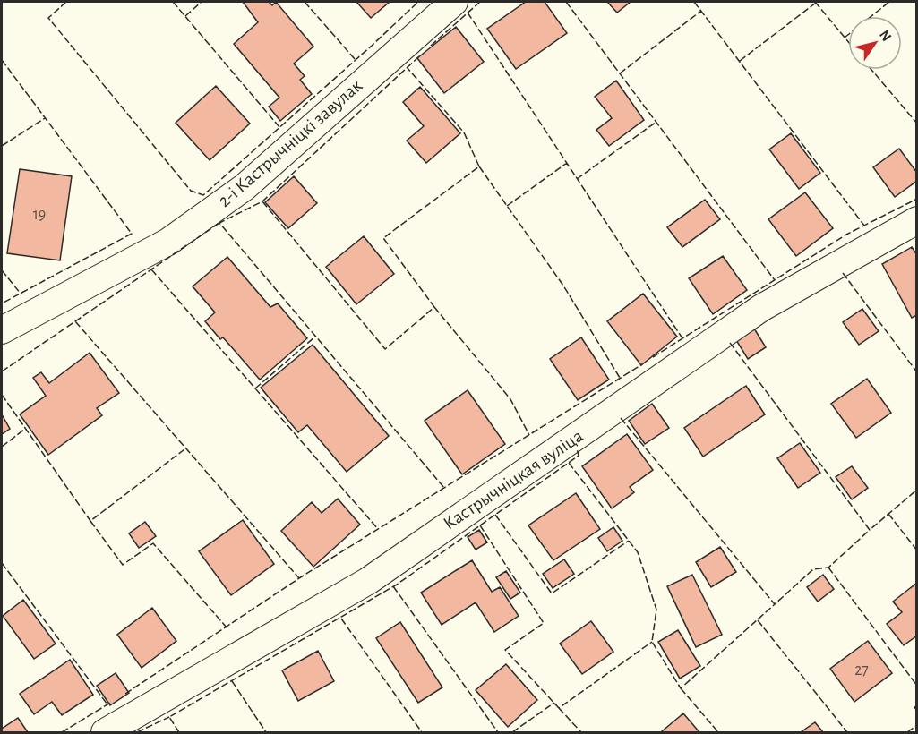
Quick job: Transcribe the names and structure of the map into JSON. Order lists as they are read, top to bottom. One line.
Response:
{"streets":{"street":["2-і Кастрычніцкі завулак","Кастрычніцкая вуліца"]},"house_numbers":["19","27"],"north":"top right"}
